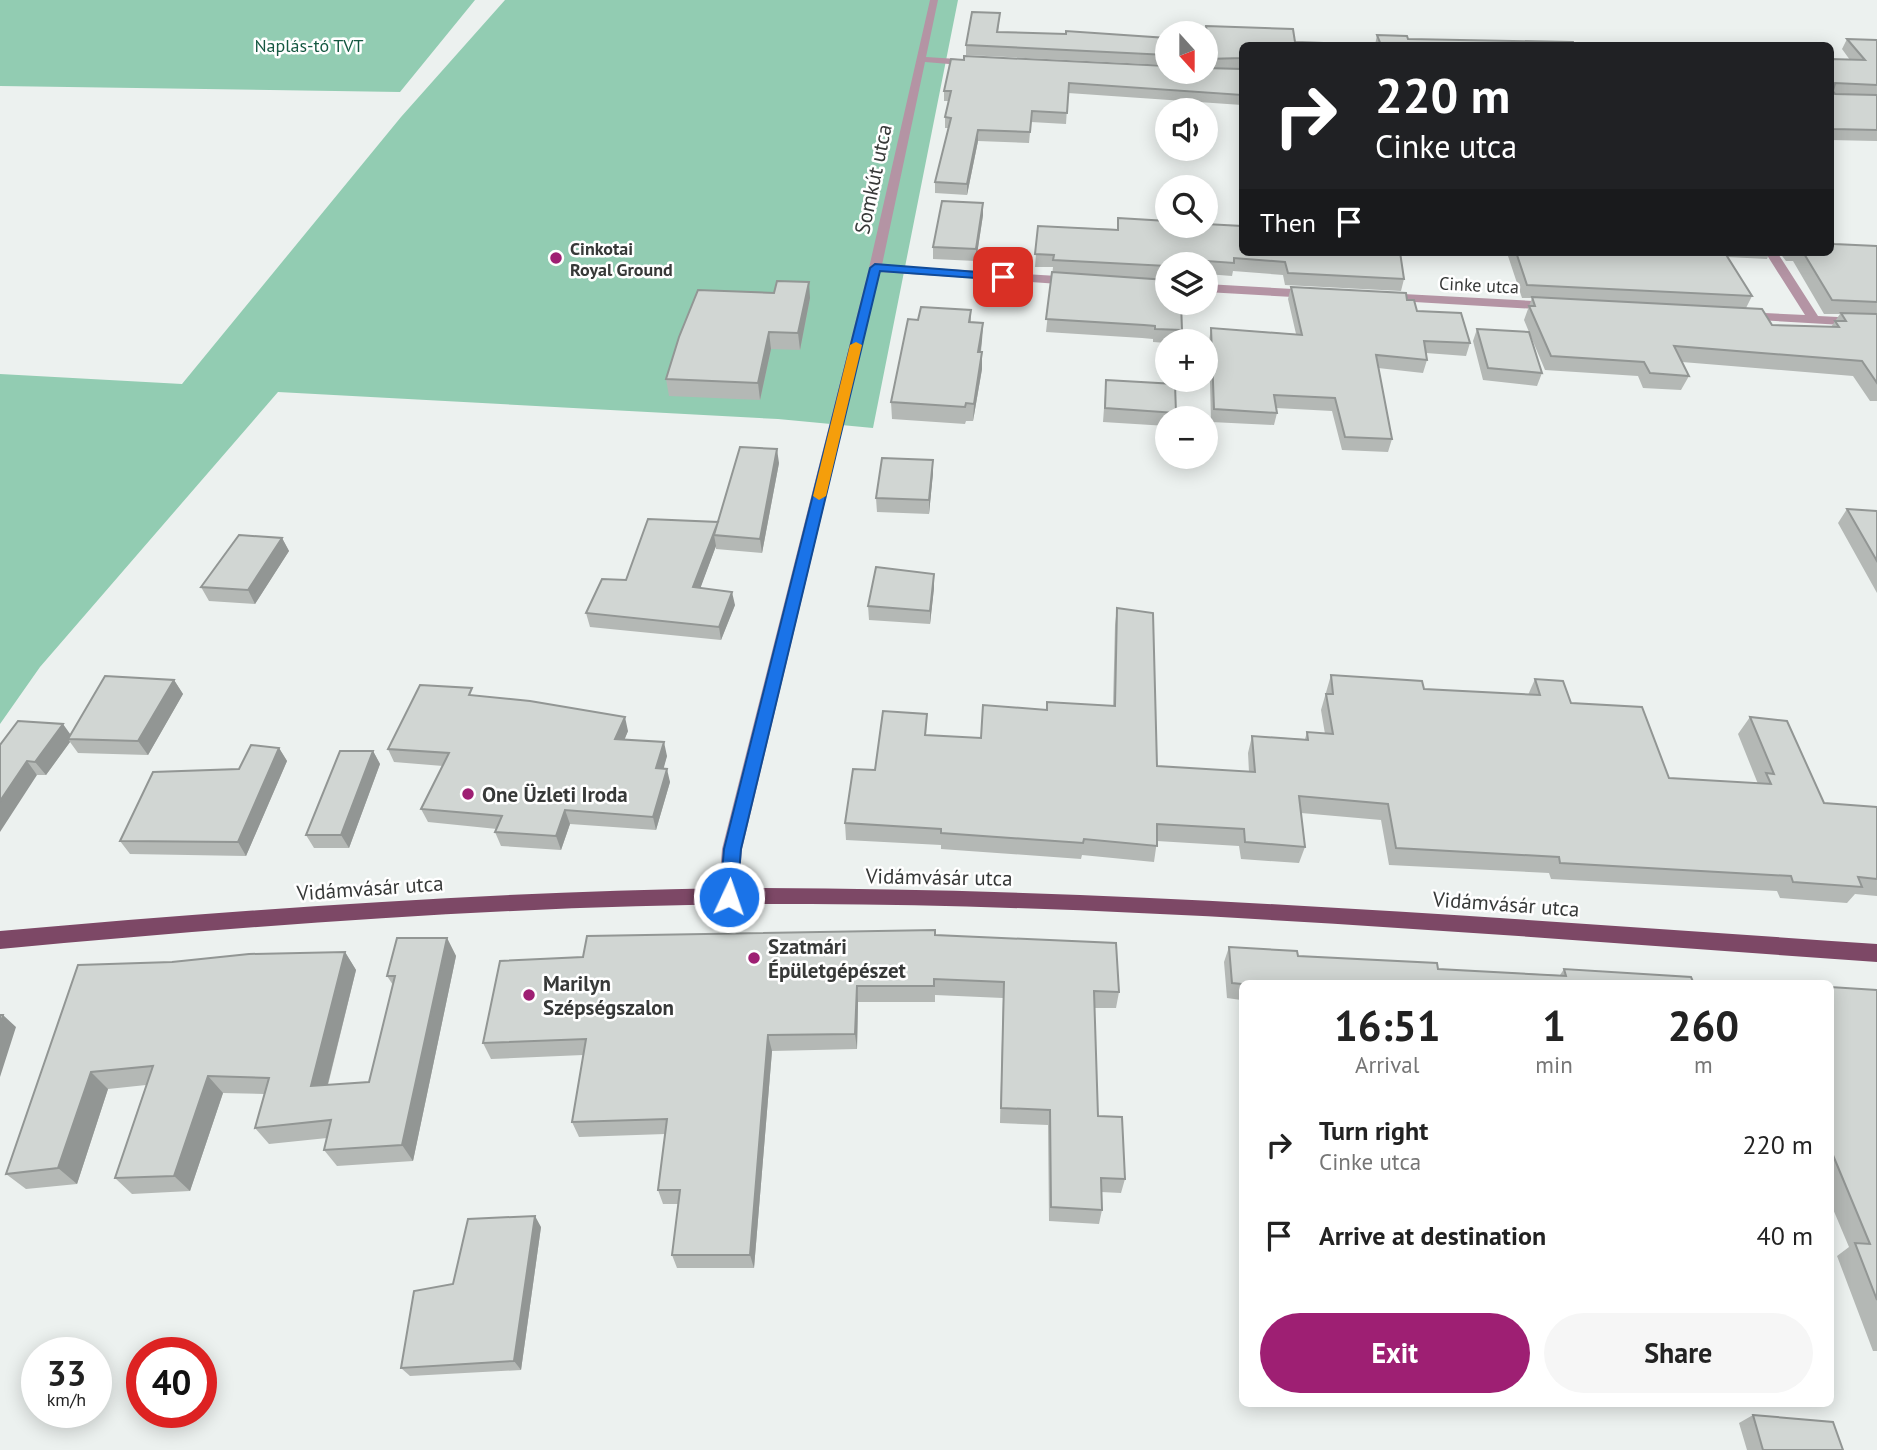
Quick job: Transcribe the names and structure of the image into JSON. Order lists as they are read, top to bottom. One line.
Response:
{"streets":{"main road":["Vidámvásár utca"],"street":["Somkút utca","Cinke utca"]},"crossings":[["Somkút utca","Vidámvásár utca"]],"parks":["Naplás-tó TVT"],"places":["Cinkotai Royal Ground","One Üzleti Iroda","Szatmári Épületgépészet","Marilyn Szépségszalon"],"north":"bottom","page":{"map_buttons":["+","−"],"turn":["220 m","Cinke utca"],"then":"Then","eta":["16:51","Arrival","1","min","260","m"],"list":[{"name":"Turn right","note":"Cinke utca","value":"220 m"},{"name":"Arrive at destination","value":"40 m"}],"buttons":["Exit","Share"],"speed":"33 km/h","limit":"40"}}
